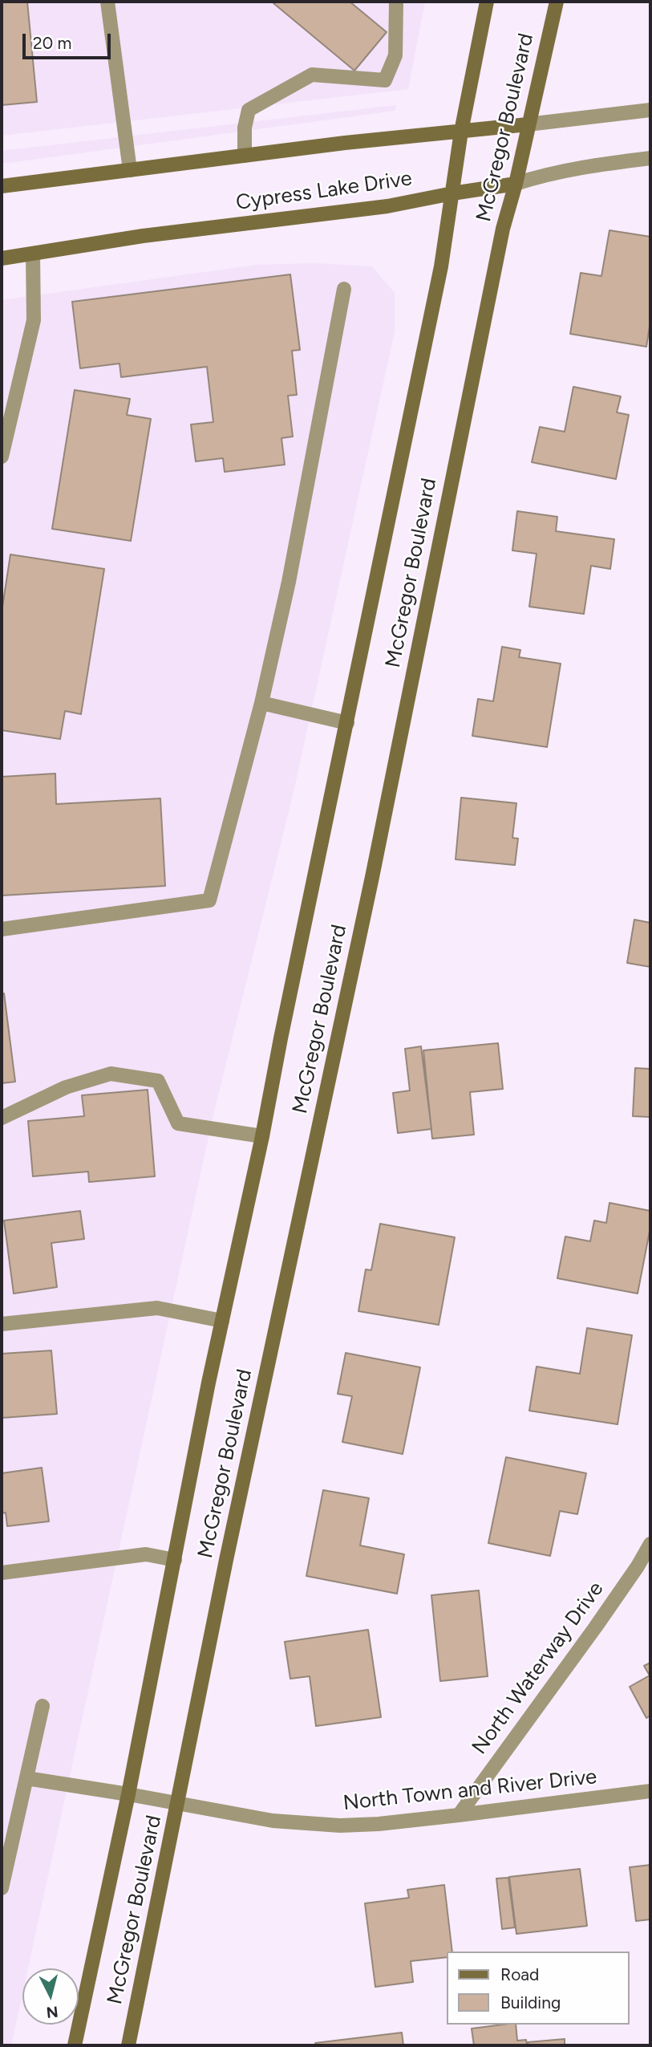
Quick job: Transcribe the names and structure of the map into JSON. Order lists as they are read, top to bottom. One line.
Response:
{"streets":{"main road":["McGregor Boulevard","Cypress Lake Drive"],"street":["North Waterway Drive","North Town and River Drive"]},"crossings":[["McGregor Boulevard","Cypress Lake Drive"],["McGregor Boulevard","North Town and River Drive"],["North Waterway Drive","North Town and River Drive"]],"legend":["Road","Building"],"scale_bar":"20 m","north":"bottom"}
